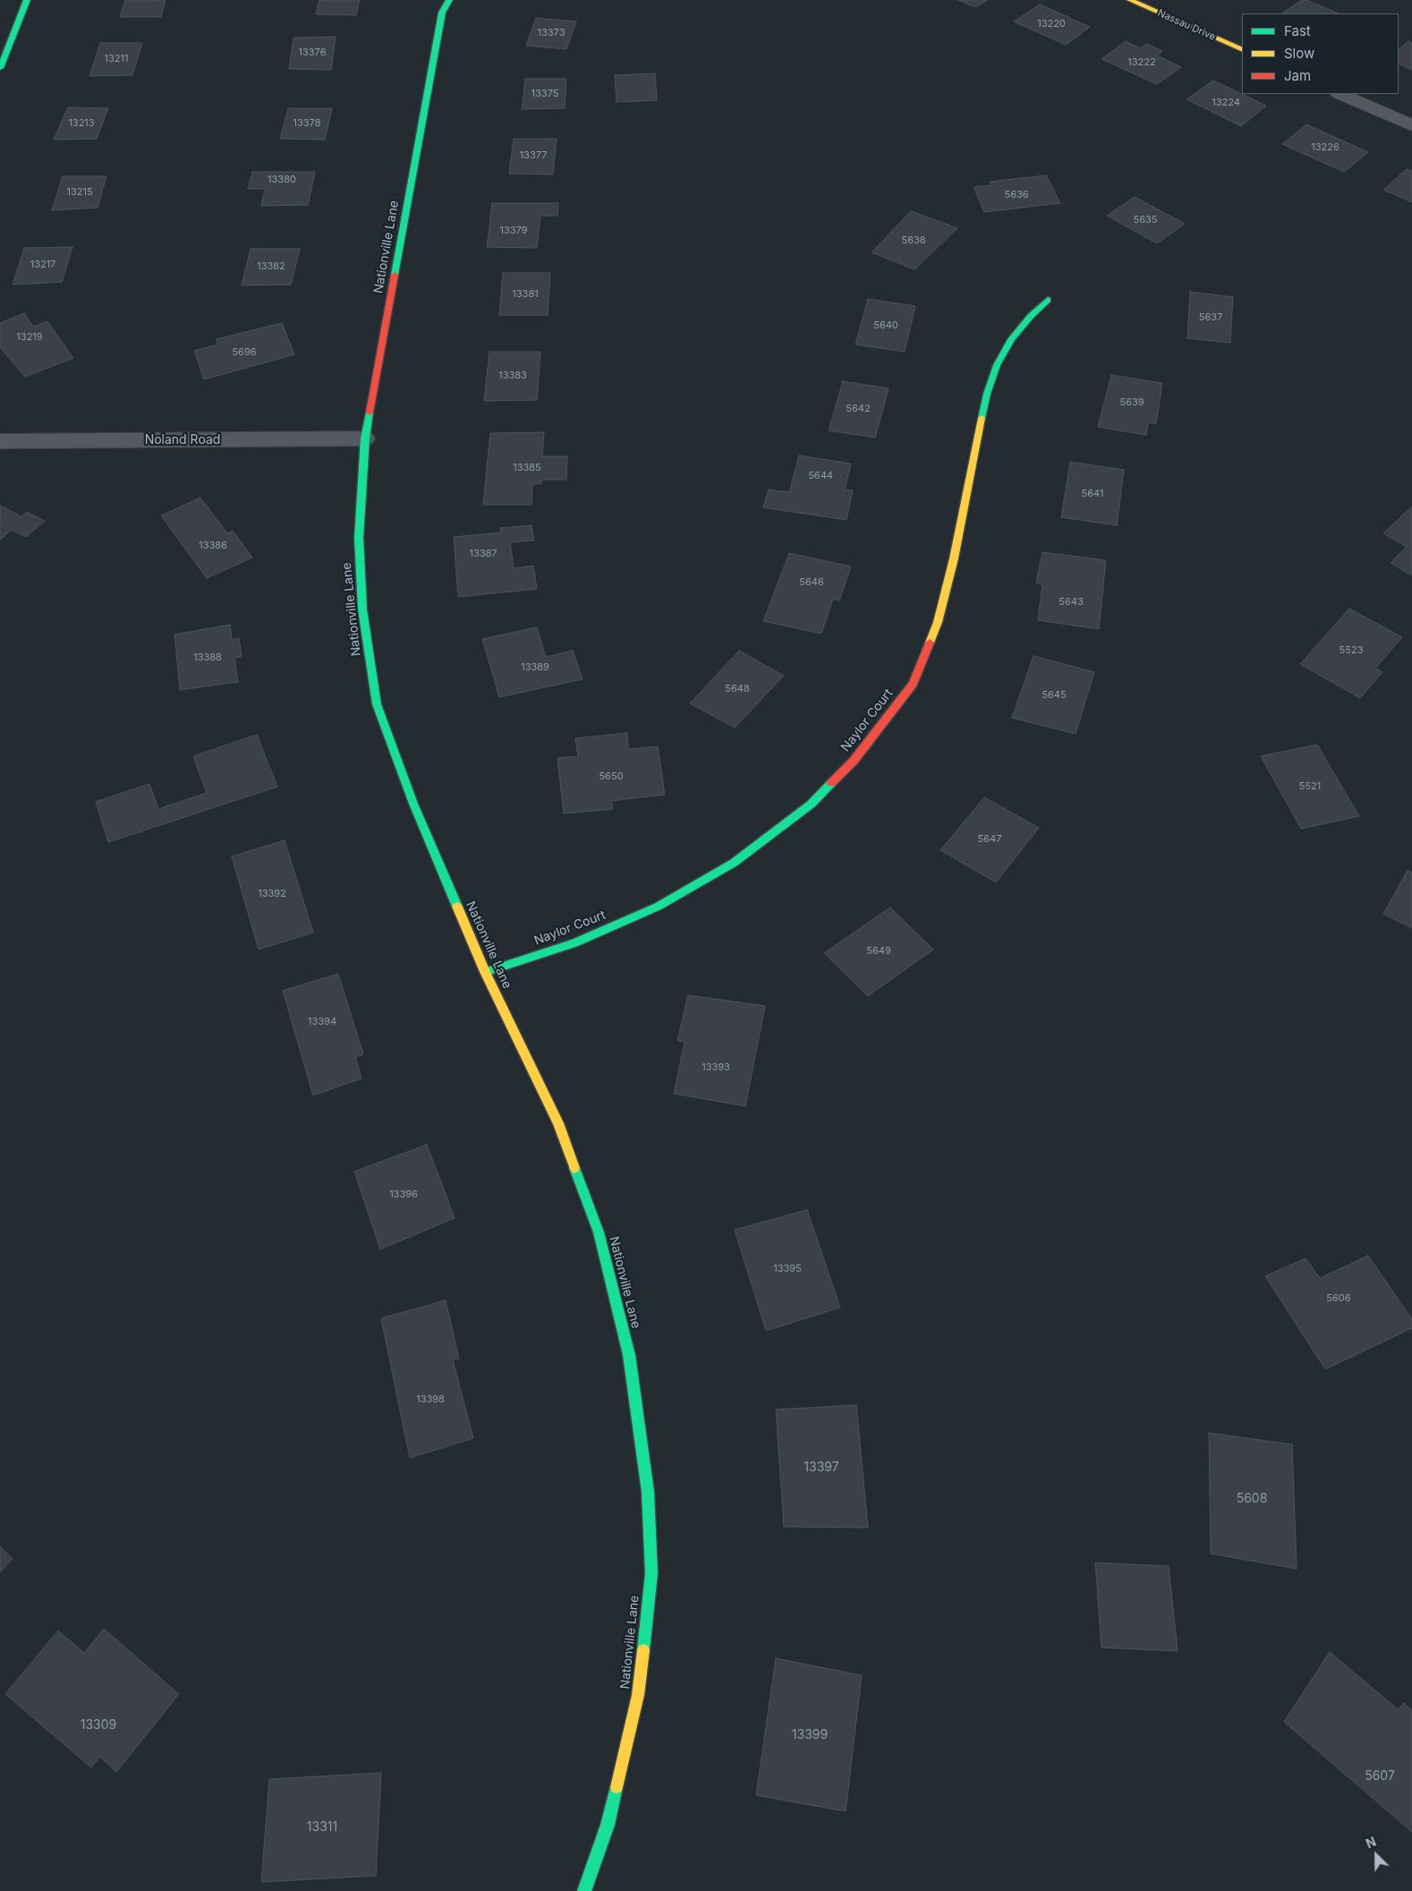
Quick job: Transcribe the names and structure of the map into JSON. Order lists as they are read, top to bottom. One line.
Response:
{"streets":{"street":["Nassau Drive","Nationville Lane","Noland Road","Naylor Court"]},"crossings":[["Nationville Lane","Noland Road"],["Nationville Lane","Naylor Court"]],"house_numbers":["13220","13373","13376","13211","13222","13375","13224","13213","13378","13226","13377","13380","13215","5636","5635","13379","5638","13217","13382","13381","5637","5640","13219","5696","13383","5639","5642","13385","5644","5641","13386","13387","5646","5643","5523","13388","13389","5648","5645","5650","5521","5647","13392","5649","13394","13393","13396","13395","5606","13398","13397","5608","13309","13399","5607","13311"],"legend":["Fast","Slow","Jam"],"north":"top left"}
